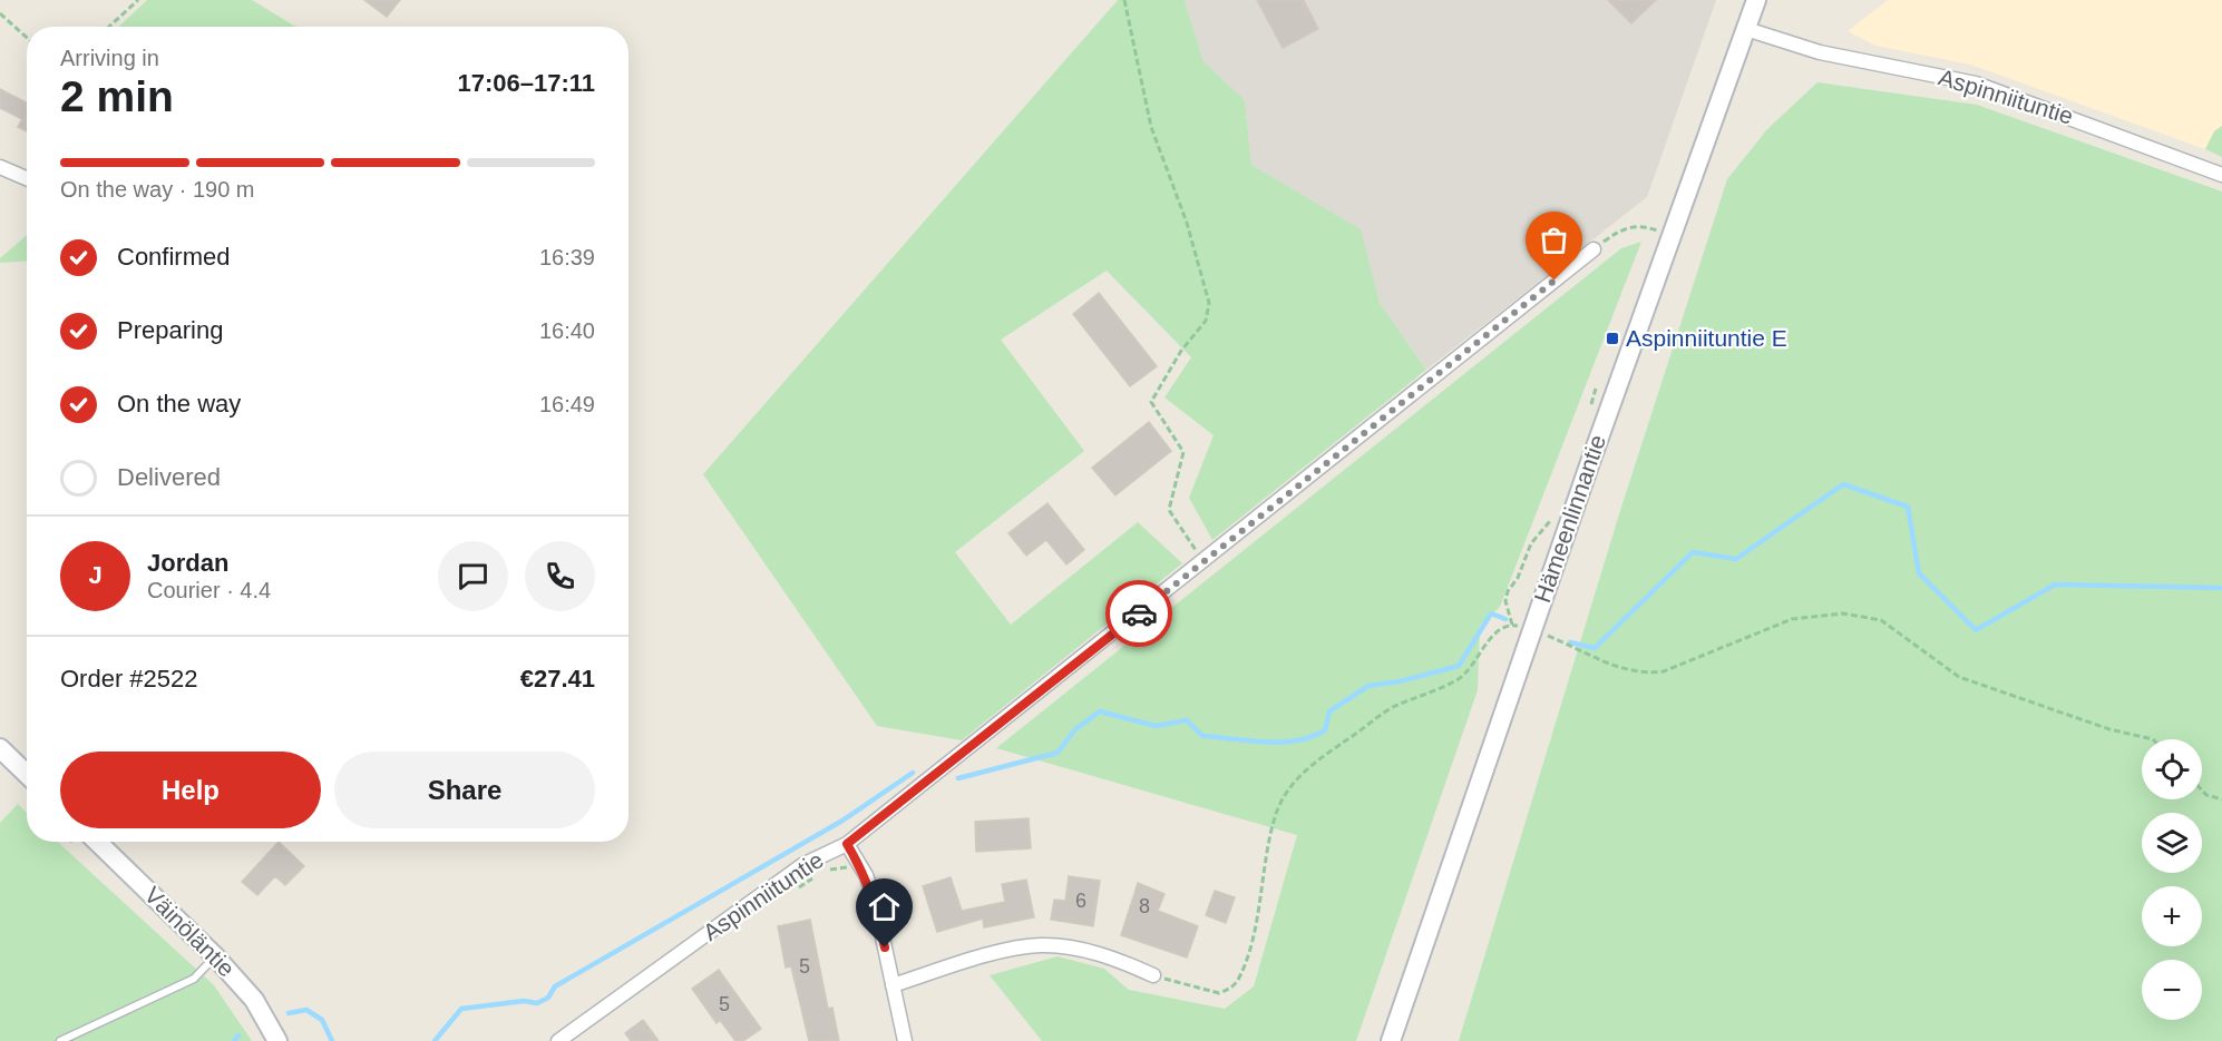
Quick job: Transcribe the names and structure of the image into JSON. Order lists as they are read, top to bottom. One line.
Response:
{"streets":{"main road":["Hämeenlinnantie","Väinöläntie"],"street":["Aspinniituntie"]},"crossings":[["Aspinniituntie","Hämeenlinnantie"]],"places":{"transit":["Aspinniituntie E"]},"house_numbers":["6","8","5","5"],"page":{"heading":["2 min","Arriving in","17:06–17:11"],"panel":["Jordan","Courier · 4.4","Order #2522","€27.41"],"bar":"On the way · 190 m","list":[["Confirmed","16:39"],["Preparing","16:40"],["On the way","16:49"],"Delivered"],"round":"J","buttons":["Help","Share"],"map_buttons":["+","−"]}}
